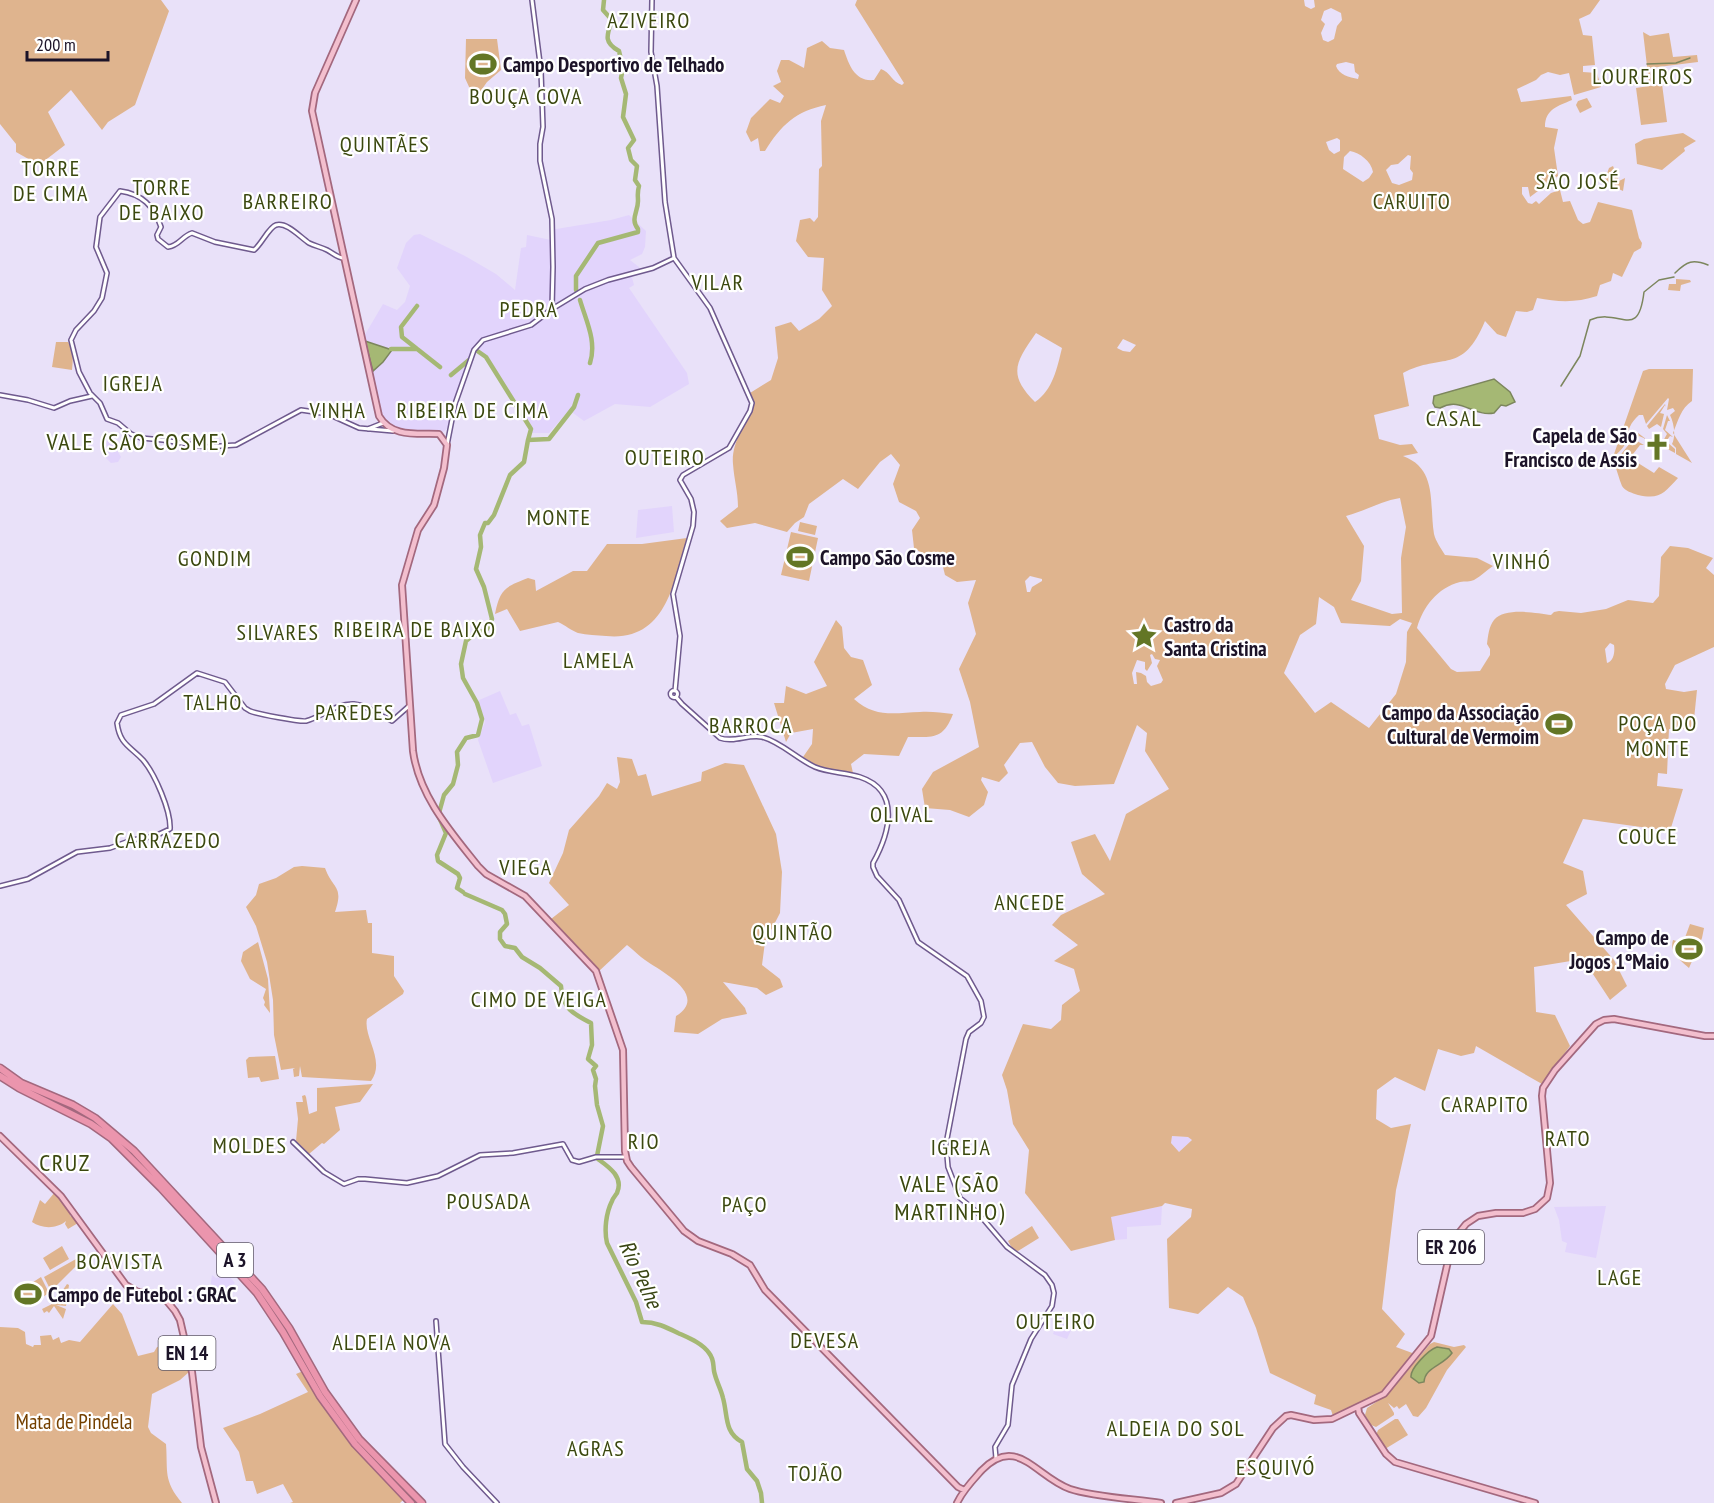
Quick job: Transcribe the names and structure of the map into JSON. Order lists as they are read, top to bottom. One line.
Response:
{"streets":{"highway":["A 3"],"main road":["ER 206","EN 14"]},"districts":["AZIVEIRO","LOUREIROS","BOUÇA COVA","QUINTÃES","TORRE DE CIMA","SÃO JOSÉ","TORRE DE BAIXO","BARREIRO","CARUITO","VILAR","PEDRA","IGREJA","VINHA","RIBEIRA DE CIMA","CASAL","VALE (SÃO COSME)","OUTEIRO","MONTE","GONDIM","VINHÓ","RIBEIRA DE BAIXO","SILVARES","LAMELA","TALHO","PAREDES","POÇA DO MONTE","BARROCA","OLIVAL","COUCE","CARRAZEDO","VIEGA","ANCEDE","QUINTÃO","CIMO DE VEIGA","CARAPITO","RATO","RIO","MOLDES","IGREJA","CRUZ","VALE (SÃO MARTINHO)","POUSADA","PAÇO","BOAVISTA","LAGE","OUTEIRO","DEVESA","ALDEIA NOVA","ALDEIA DO SOL","AGRAS","ESQUIVÓ","TOJÃO"],"water":["Rio Pelhe"],"parks":["Mata de Pindela"],"places":{"sports":["Campo Desportivo de Telhado","Campo São Cosme","Campo da Associação Cultural de Vermoim","Campo de Jogos 1ºMaio","Campo de Futebol : GRAC"],"church":["Capela de São Francisco de Assis"],"place":["Castro da Santa Cristina"]},"scale_bar":"200 m"}
